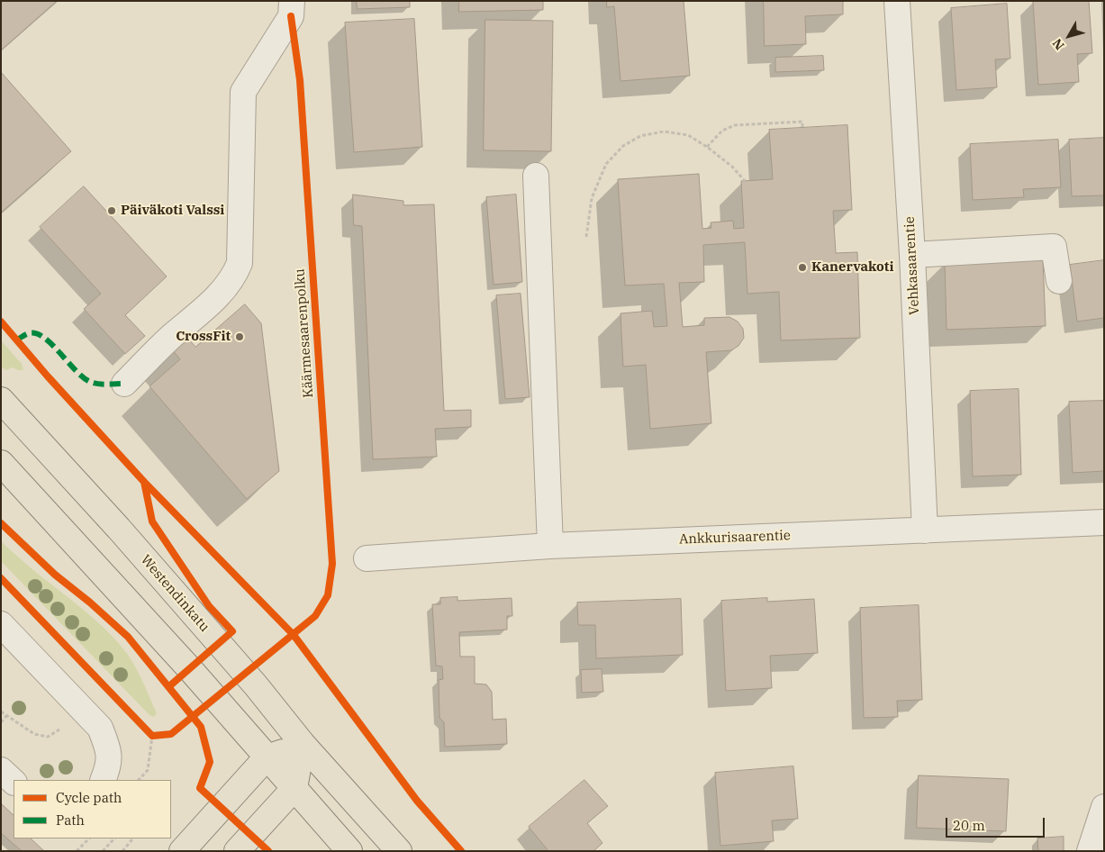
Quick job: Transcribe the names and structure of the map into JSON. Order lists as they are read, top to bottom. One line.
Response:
{"streets":{"main road":["Westendinkatu"],"street":["Vehkasaarentie","Ankkurisaarentie"],"cycle path":["Käärmesaarenpolku"]},"crossings":[["Vehkasaarentie","Ankkurisaarentie"]],"places":["Päiväkoti Valssi","Kanervakoti","CrossFit"],"legend":["Cycle path","Path"],"scale_bar":"20 m","north":"bottom left"}
